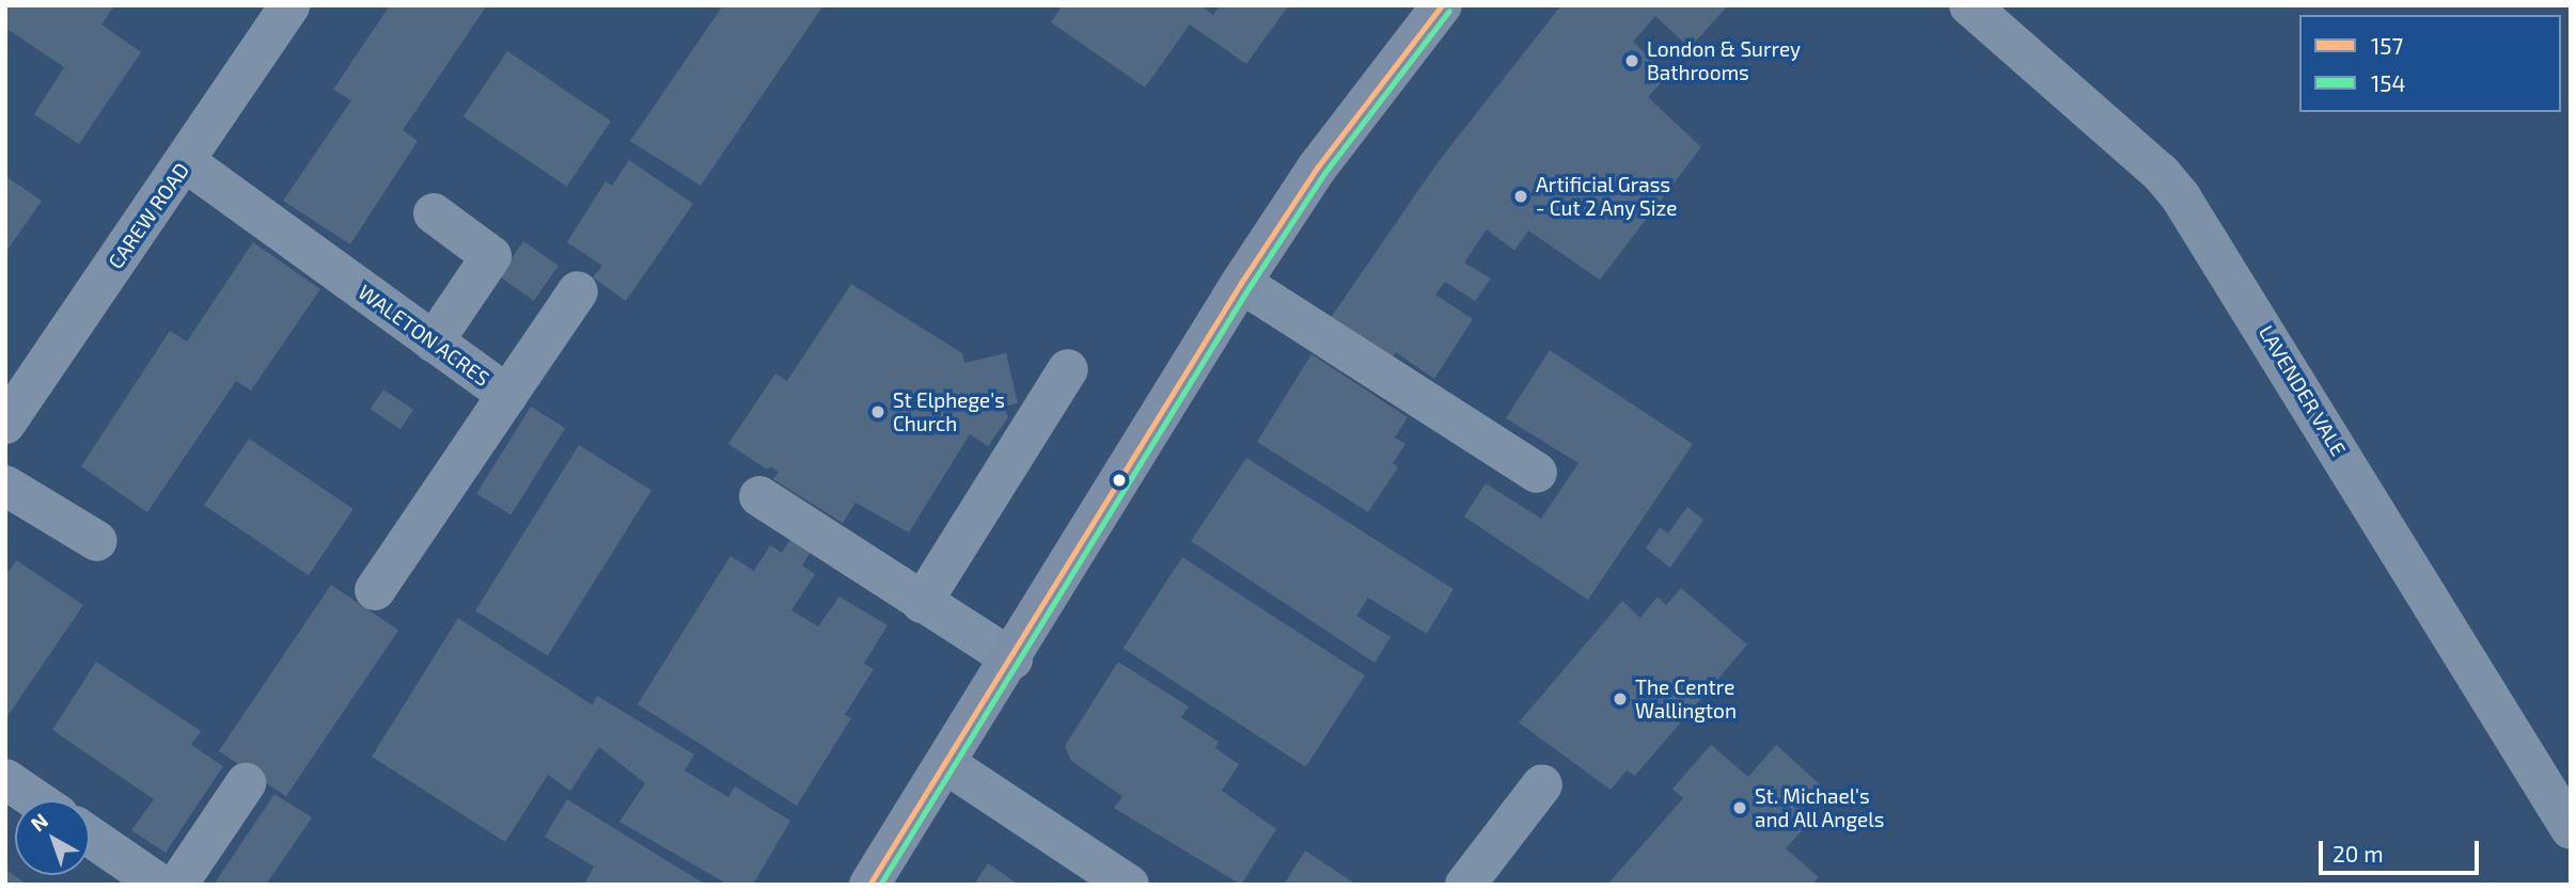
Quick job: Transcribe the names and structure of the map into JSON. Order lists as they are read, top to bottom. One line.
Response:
{"streets":{"street":["CAREW ROAD","WALETON ACRES","LAVENDER VALE"]},"crossings":[["CAREW ROAD","WALETON ACRES"]],"places":["London & Surrey Bathrooms","Artificial Grass - Cut 2 Any Size","St Elphege's Church","The Centre Wallington","St. Michael's and All Angels"],"lines":["transit line 157","transit line 154"],"legend":["157","154"],"scale_bar":"20 m","north":"top left"}
